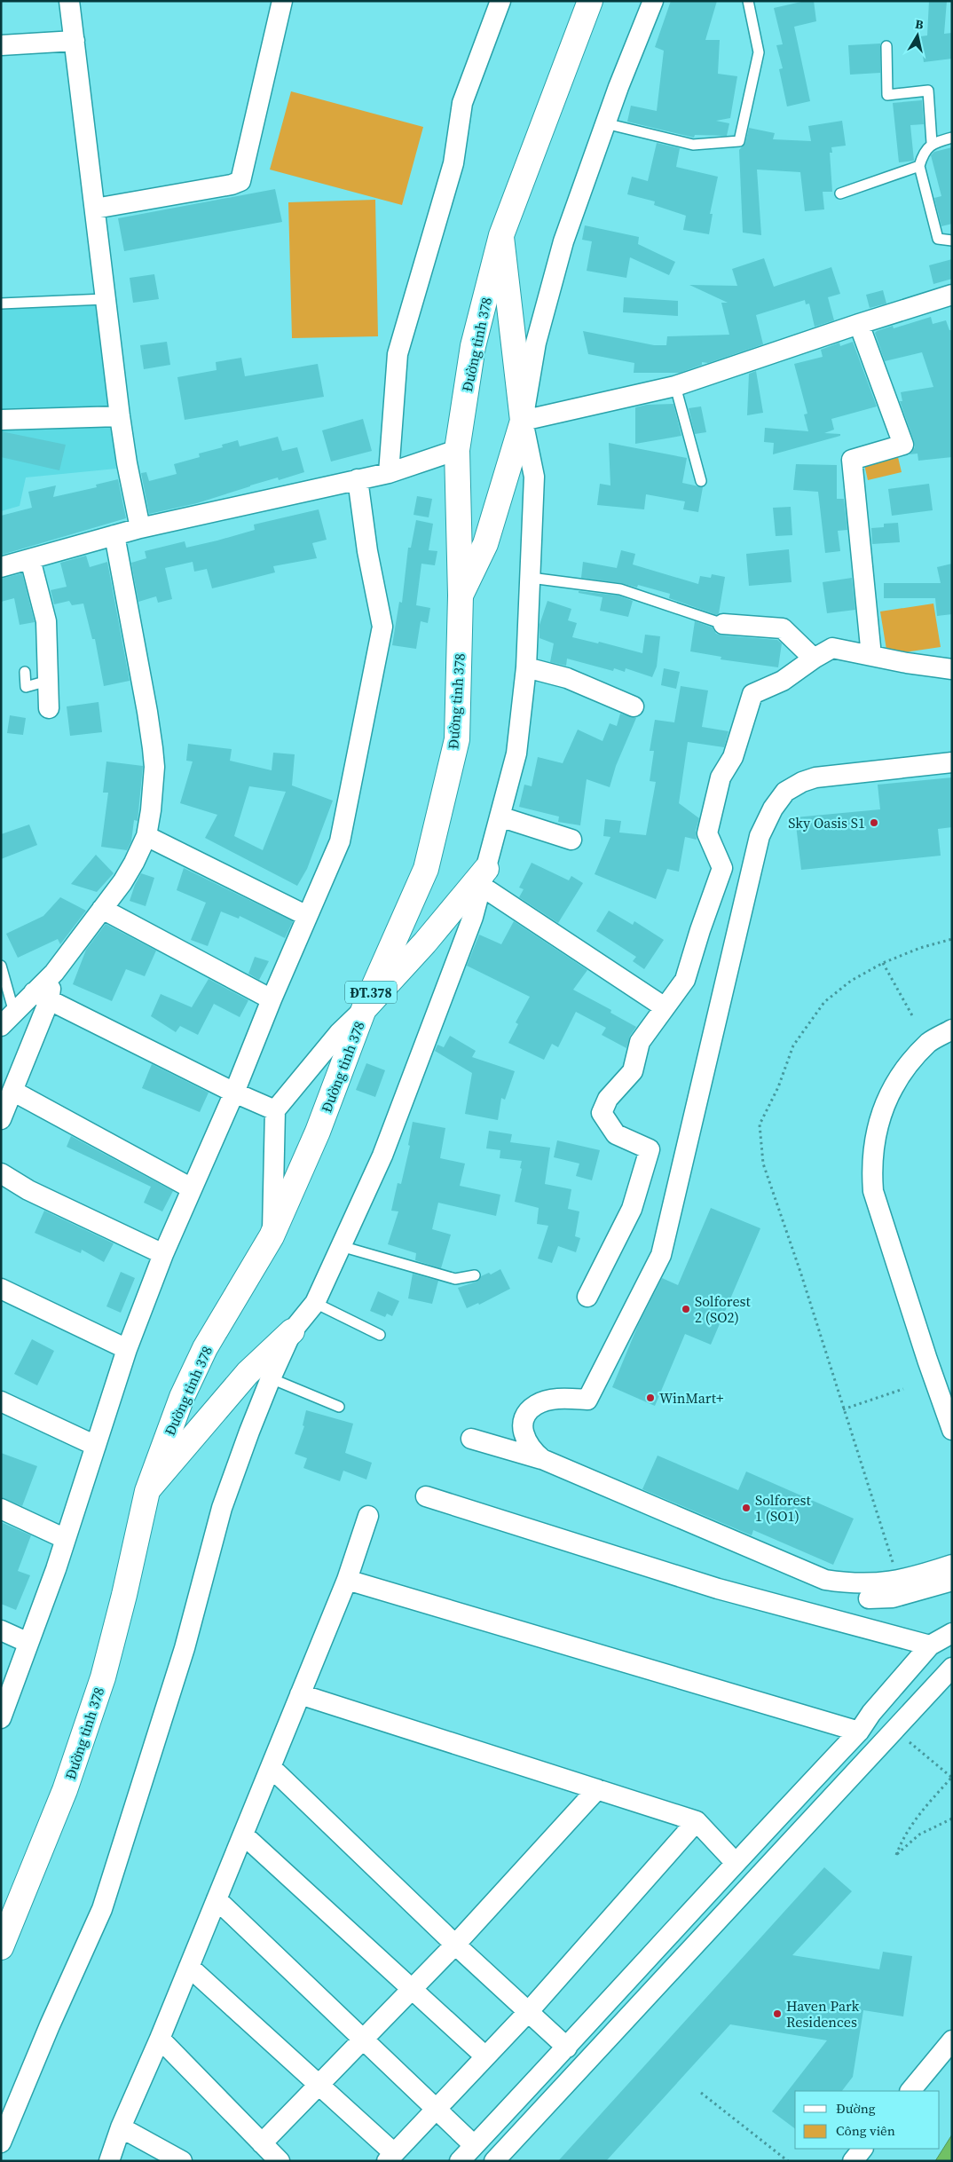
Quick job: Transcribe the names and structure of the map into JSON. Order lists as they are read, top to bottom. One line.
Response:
{"streets":{"main road":["Đường tỉnh 378","ĐT.378"]},"places":["Sky Oasis S1","Solforest 2 (SO2)","WinMart+","Solforest 1 (SO1)","Haven Park Residences"],"legend":["Đường","Công viên"],"north":"top"}
